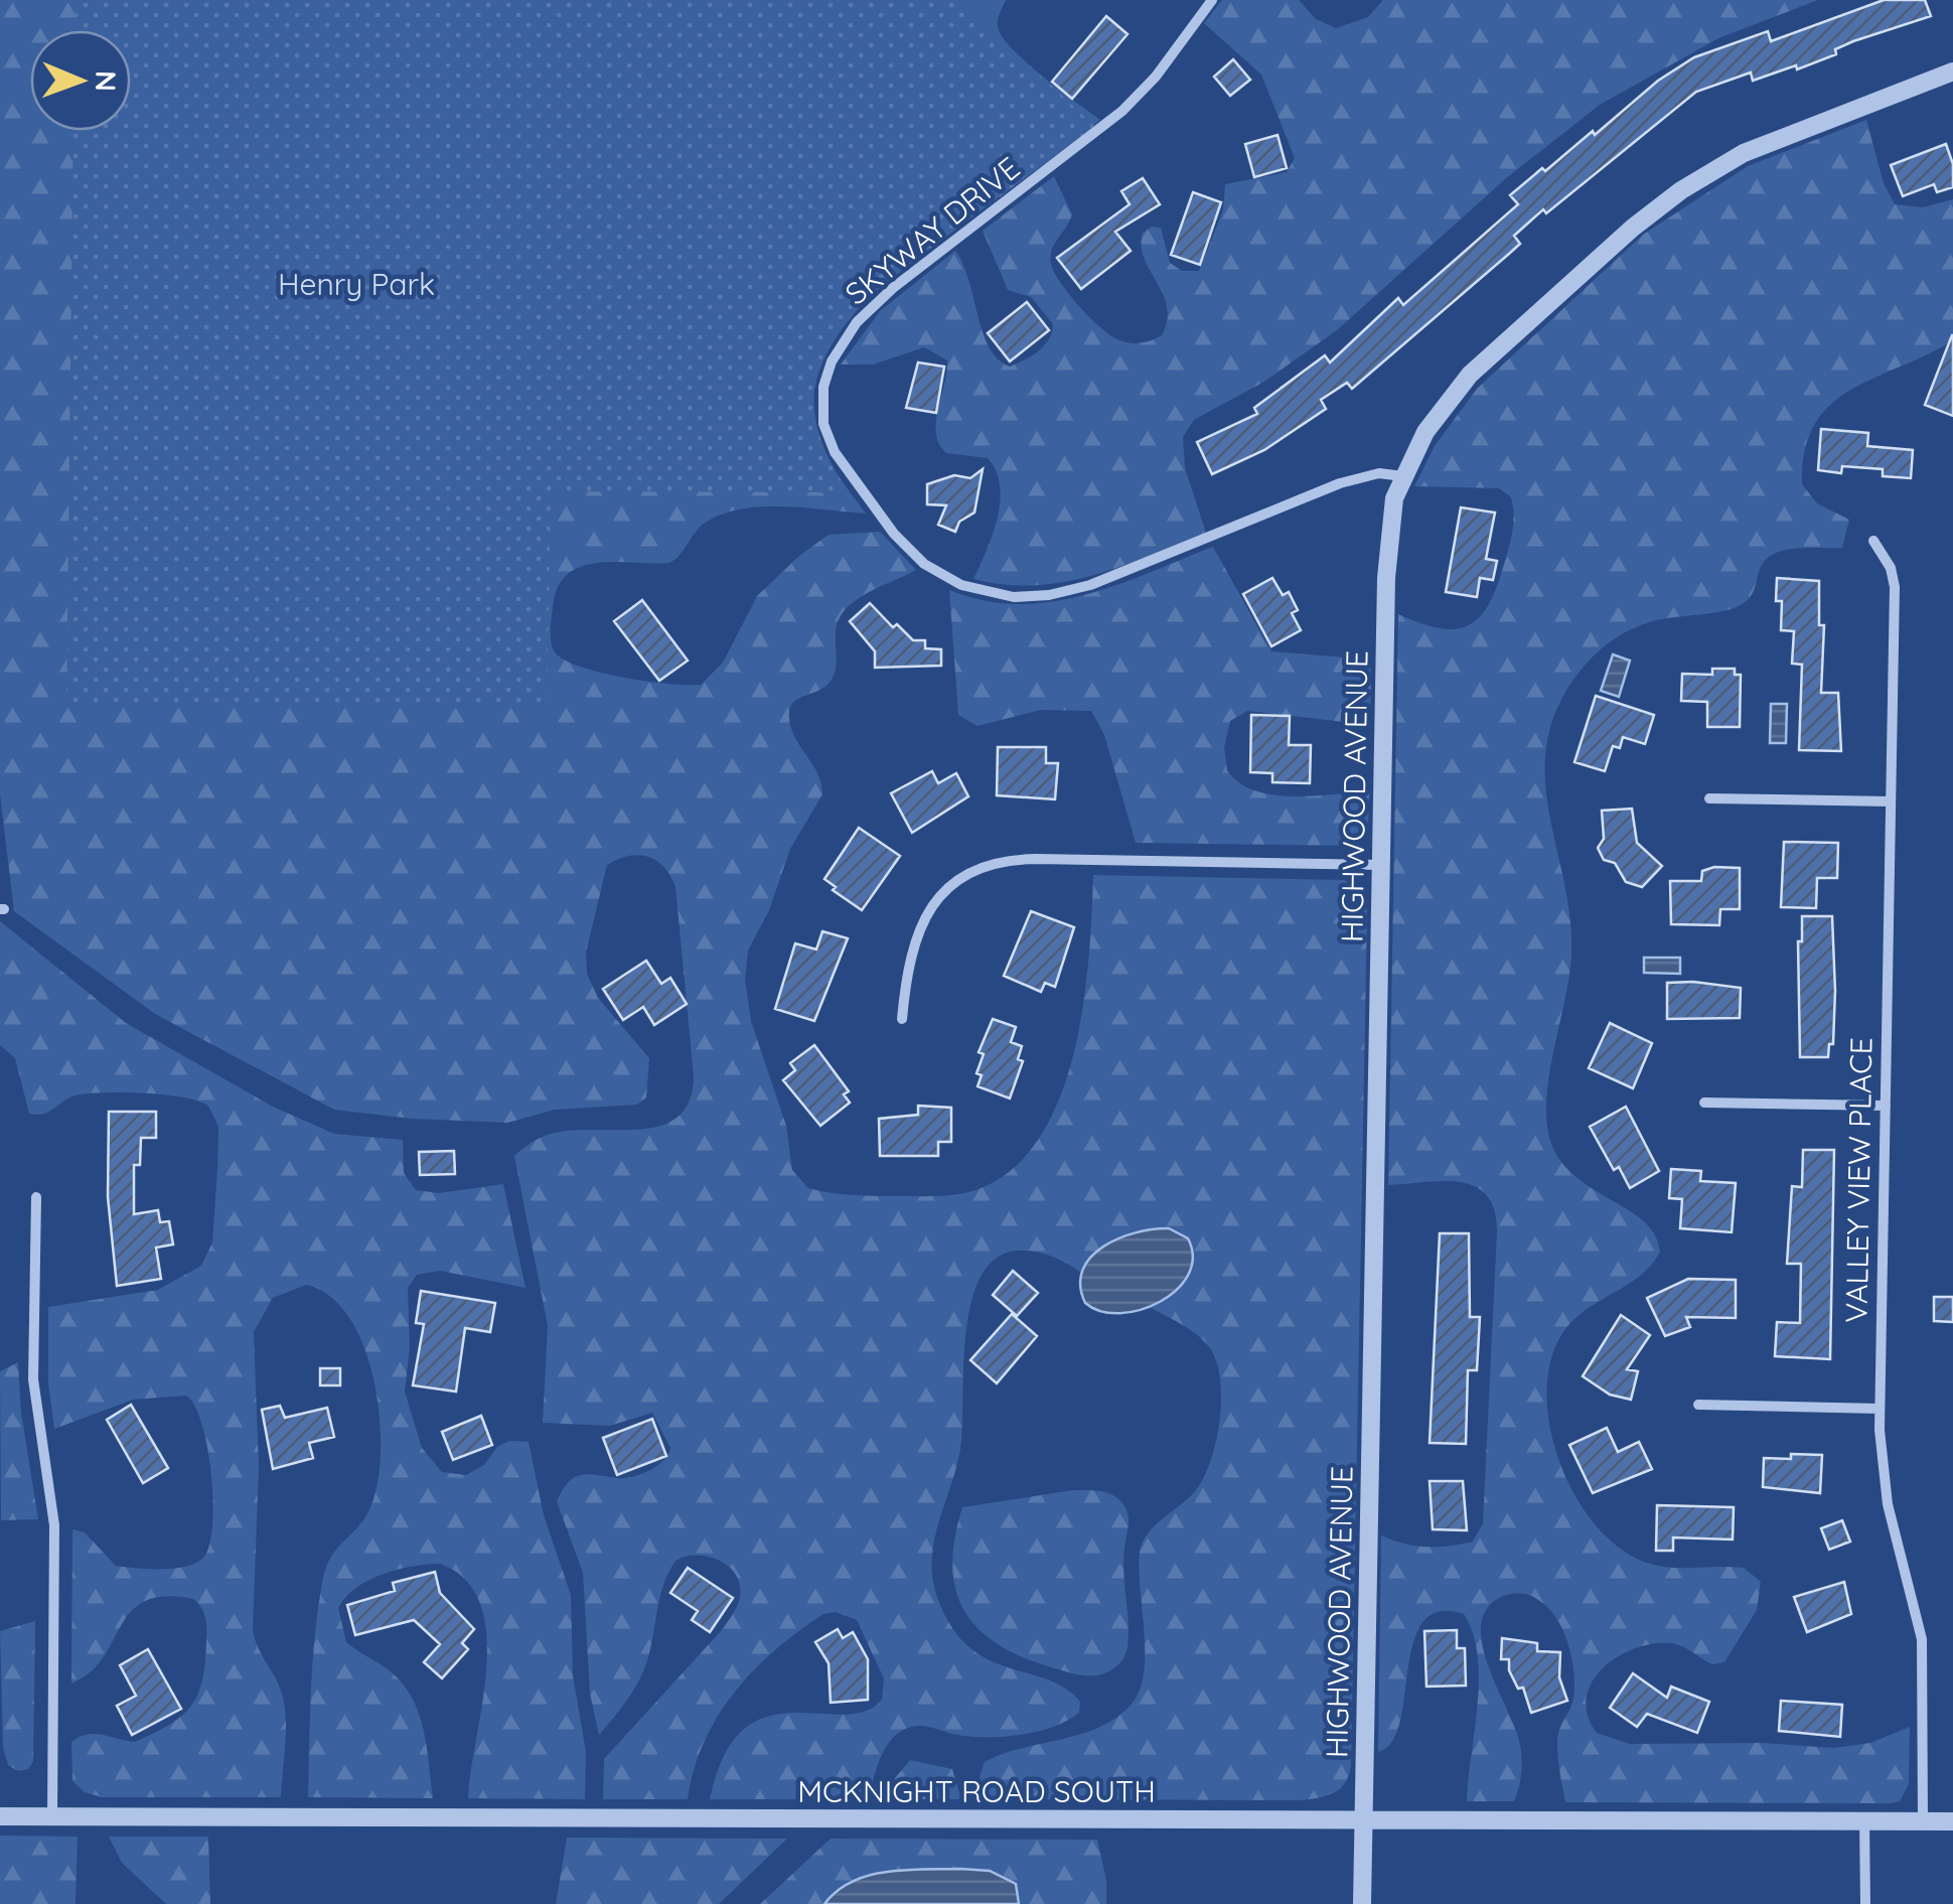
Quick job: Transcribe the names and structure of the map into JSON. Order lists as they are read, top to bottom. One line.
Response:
{"streets":{"street":["SKYWAY DRIVE","HIGHWOOD AVENUE","VALLEY VIEW PLACE","MCKNIGHT ROAD SOUTH"]},"crossings":[["SKYWAY DRIVE","HIGHWOOD AVENUE"],["HIGHWOOD AVENUE","MCKNIGHT ROAD SOUTH"],["VALLEY VIEW PLACE","MCKNIGHT ROAD SOUTH"]],"parks":["Henry Park"],"north":"right"}
